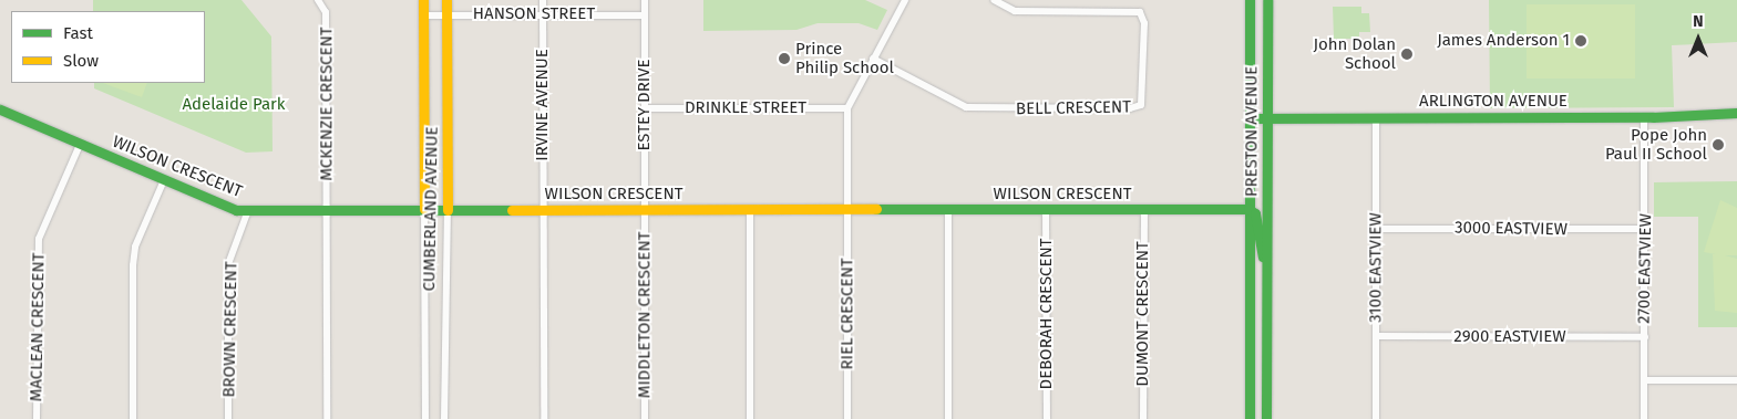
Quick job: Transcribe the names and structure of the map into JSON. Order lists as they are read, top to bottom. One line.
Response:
{"streets":{"street":["HANSON STREET","ARLINGTON AVENUE","MCKENZIE CRESCENT","IRVINE AVENUE","ESTEY DRIVE","DRINKLE STREET","BELL CRESCENT","PRESTON AVENUE","WILSON CRESCENT","CUMBERLAND AVENUE","3000 EASTVIEW","3100 EASTVIEW","2700 EASTVIEW","RIEL CRESCENT","DEBORAH CRESCENT","DUMONT CRESCENT","MIDDLETON CRESCENT","MACLEAN CRESCENT","BROWN CRESCENT","2900 EASTVIEW"]},"crossings":[["HANSON STREET","IRVINE AVENUE"],["HANSON STREET","ESTEY DRIVE"],["HANSON STREET","CUMBERLAND AVENUE"],["ARLINGTON AVENUE","PRESTON AVENUE"],["ARLINGTON AVENUE","3100 EASTVIEW"],["ARLINGTON AVENUE","2700 EASTVIEW"],["MCKENZIE CRESCENT","WILSON CRESCENT"],["IRVINE AVENUE","WILSON CRESCENT"],["ESTEY DRIVE","DRINKLE STREET"],["ESTEY DRIVE","WILSON CRESCENT"],["ESTEY DRIVE","MIDDLETON CRESCENT"],["DRINKLE STREET","RIEL CRESCENT"],["PRESTON AVENUE","WILSON CRESCENT"],["WILSON CRESCENT","CUMBERLAND AVENUE"],["WILSON CRESCENT","RIEL CRESCENT"],["WILSON CRESCENT","DEBORAH CRESCENT"],["WILSON CRESCENT","DUMONT CRESCENT"],["WILSON CRESCENT","MIDDLETON CRESCENT"],["WILSON CRESCENT","MACLEAN CRESCENT"],["WILSON CRESCENT","BROWN CRESCENT"],["3000 EASTVIEW","3100 EASTVIEW"],["3000 EASTVIEW","2700 EASTVIEW"],["3100 EASTVIEW","2900 EASTVIEW"],["2700 EASTVIEW","2900 EASTVIEW"]],"parks":["Adelaide Park"],"places":["James Anderson 1","John Dolan School","Prince Philip School","Pope John Paul II School"],"legend":["Fast","Slow"],"north":"top"}
